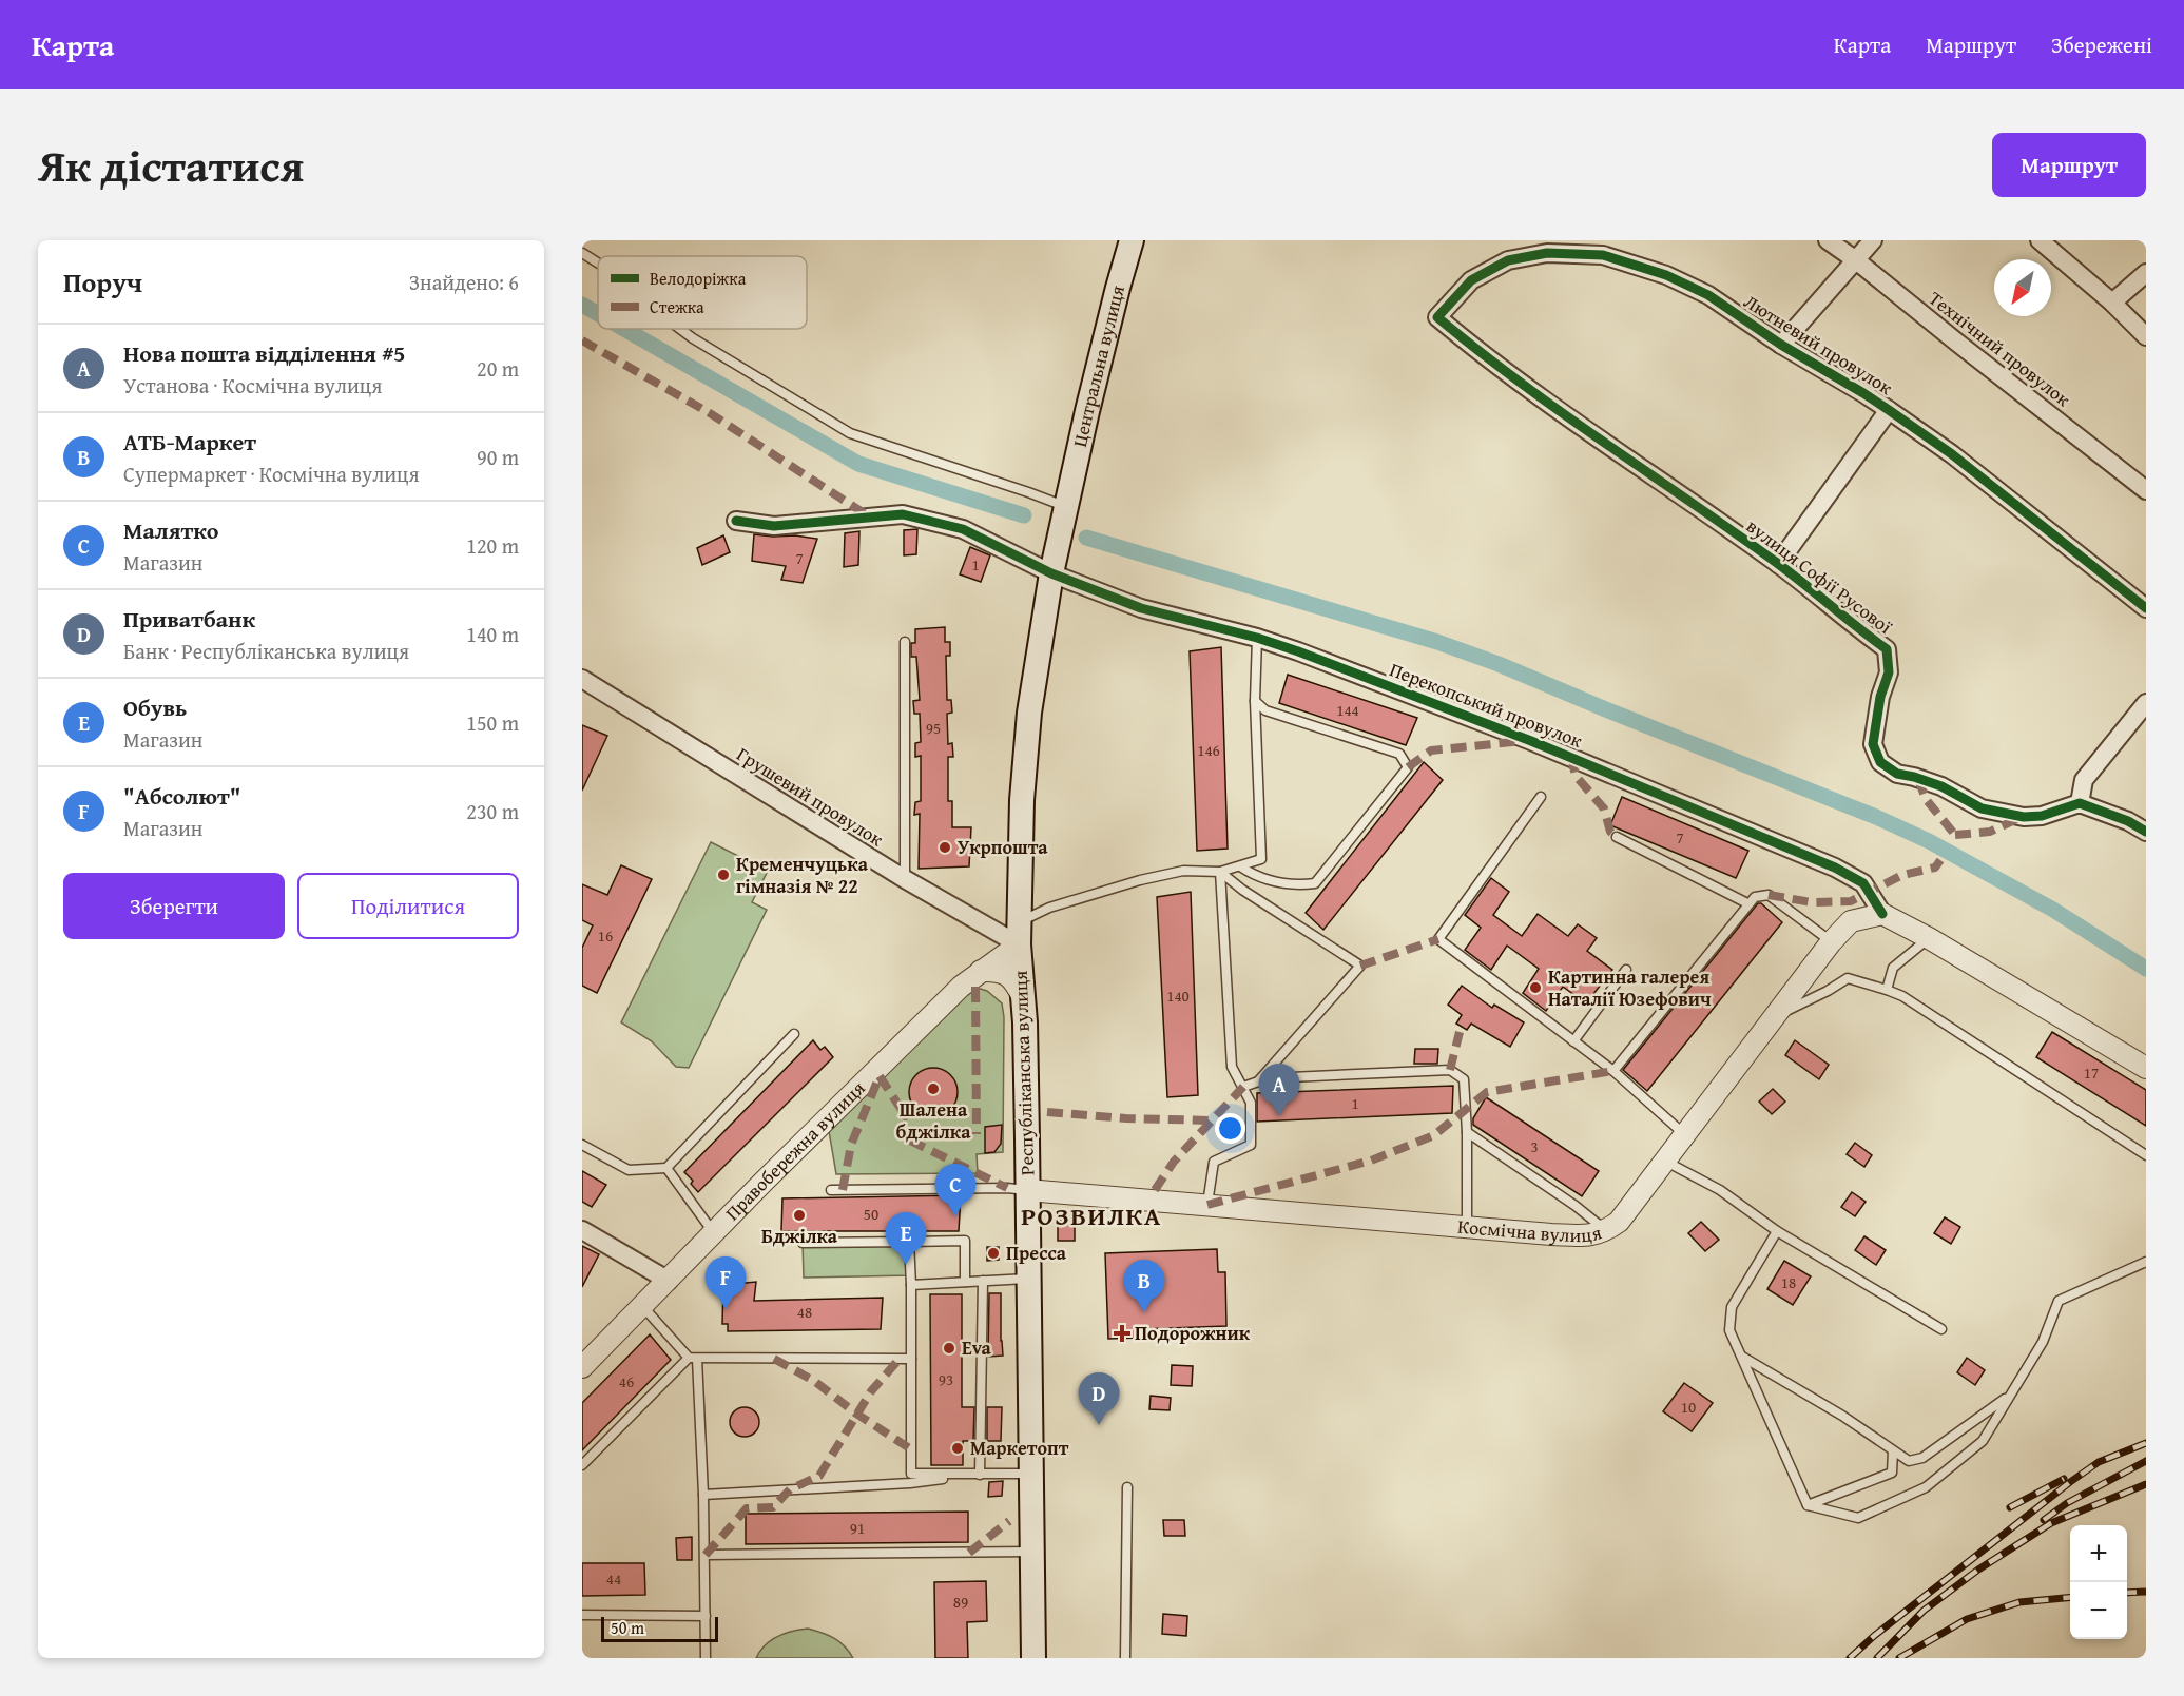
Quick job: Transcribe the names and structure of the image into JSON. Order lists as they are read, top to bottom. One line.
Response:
{"streets":{"main road":["Центральна вулиця","Республіканська вулиця"],"street":["Лютневий провулок","Технічний провулок","вулиця Софії Русової","Перекопський провулок","Грушевий провулок","Правобережна вулиця","Космічна вулиця"]},"crossings":[["Лютневий провулок","вулиця Софії Русової"],["Центральна вулиця","Республіканська вулиця"],["Перекопський провулок","Республіканська вулиця"],["Перекопський провулок","Космічна вулиця"],["Грушевий провулок","Республіканська вулиця"],["Грушевий провулок","Правобережна вулиця"],["Республіканська вулиця","Правобережна вулиця"],["Республіканська вулиця","Космічна вулиця"]],"districts":["РОЗВИЛКА"],"places":{"other":["Укрпошта","Кременчуцька гімназія № 22","Картинна галерея Наталії Юзефович","Шалена бджілка","Бджілка","Пресса","Eva","Маркетопт"],"health":["Подорожник"]},"house_numbers":["7","1","144","95","146","7","16","140","17","1","3","50","18","48","93","46","10","91","44","89"],"legend":["Велодоріжка","Стежка"],"scale_bar":"50 m","north":"bottom left","page":{"header":"Карта","nav":["Карта","Маршрут","Збережені"],"title":"Як дістатися","buttons":["Маршрут",["Зберегти","Поділитися"]],"heading":["Поруч","Знайдено: 6"],"list":[{"mark":"A","name":"Нова пошта відділення #5","note":"Установа · Космічна вулиця","value":"20 m"},{"mark":"B","name":"АТБ-Маркет","note":"Супермаркет · Космічна вулиця","value":"90 m"},{"mark":"C","name":"Малятко","note":"Магазин","value":"120 m"},{"mark":"D","name":"Приватбанк","note":"Банк · Республіканська вулиця","value":"140 m"},{"mark":"E","name":"Обувь","note":"Магазин","value":"150 m"},{"mark":"F","name":"\"Абсолют\"","note":"Магазин","value":"230 m"}],"pins":["A","C","E","F","B","D"],"map_buttons":["+","−"],"scale":"50 m"}}
